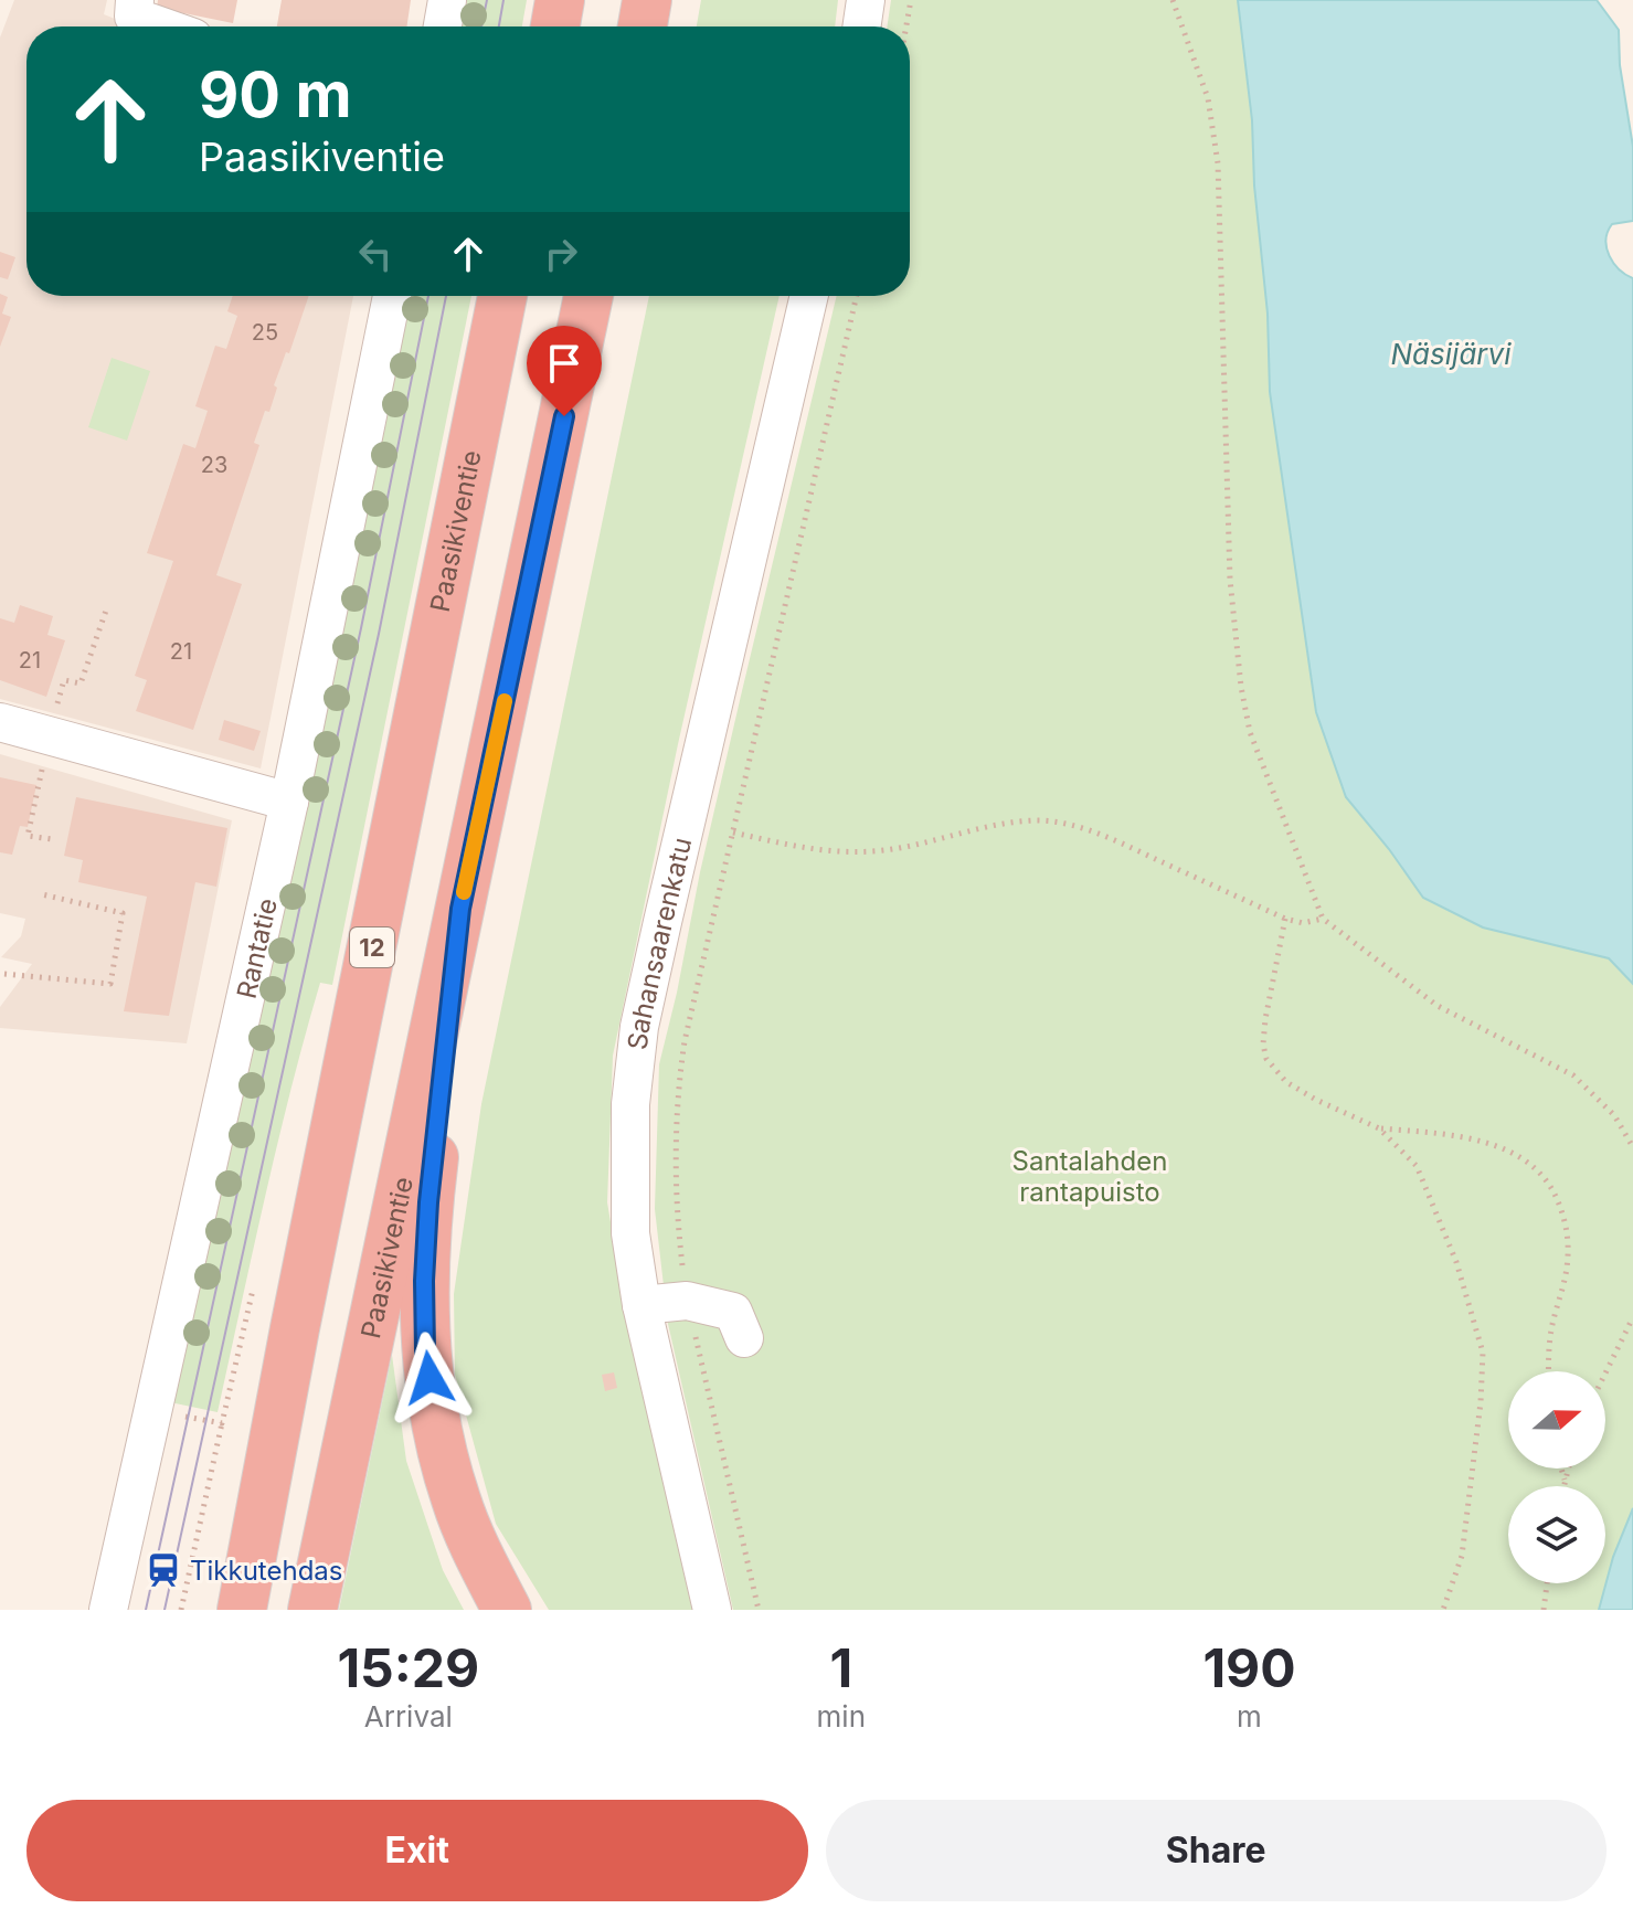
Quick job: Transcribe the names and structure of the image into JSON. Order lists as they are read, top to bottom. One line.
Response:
{"streets":{"highway":["Paasikiventie","12"],"street":["Sahansaarenkatu","Rantatie"]},"water":["Näsijärvi"],"parks":["Santalahden rantapuisto"],"places":{"station":["Tikkutehdas"]},"house_numbers":["25","23","21","21"],"north":"right","page":{"turn":["90 m","Paasikiventie"],"eta":["15:29","Arrival","1","min","190","m"],"buttons":["Exit","Share"]}}
